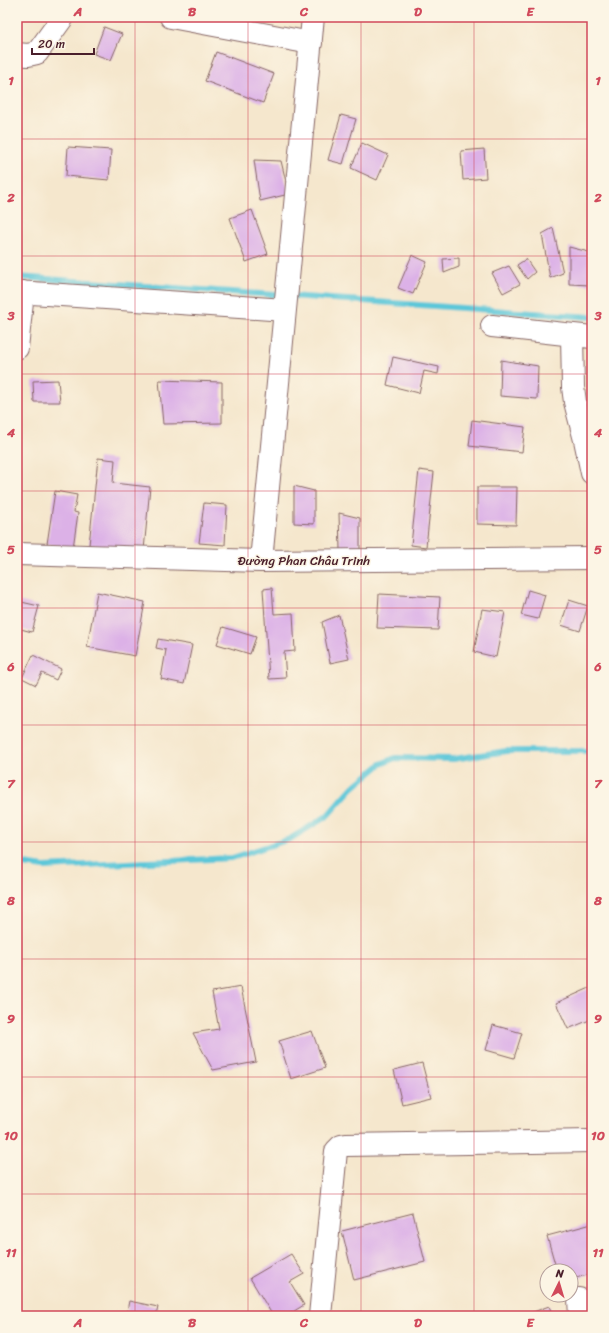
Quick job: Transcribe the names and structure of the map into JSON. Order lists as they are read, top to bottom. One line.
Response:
{"streets":{"street":["Đường Phan Châu Trinh"]},"scale_bar":"20 m","north":"top","grid":{"columns":["A","B","C","D","E"],"rows":["1","2","3","4","5","6","7","8","9","10","11"]}}
